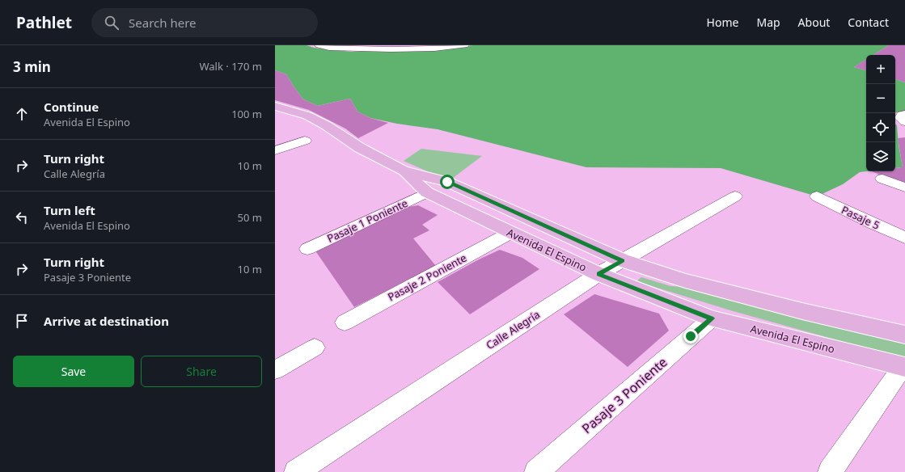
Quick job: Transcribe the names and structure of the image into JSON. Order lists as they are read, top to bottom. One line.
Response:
{"streets":{"main road":["Avenida El Espino"],"street":["Pasaje 5","Pasaje 1 Poniente","Pasaje 2 Poniente","Calle Alegría","Pasaje 3 Poniente"]},"crossings":[["Pasaje 1 Poniente","Avenida El Espino"],["Avenida El Espino","Pasaje 2 Poniente"],["Avenida El Espino","Calle Alegría"],["Avenida El Espino","Pasaje 3 Poniente"]],"page":{"header":"Pathlet","search":"Search here","nav":["Home","Map","About","Contact"],"heading":["3 min","Walk · 170 m"],"map_buttons":["+","−"],"list":[["Continue","Avenida El Espino","100 m"],["Turn right","Calle Alegría","10 m"],["Turn left","Avenida El Espino","50 m"],["Turn right","Pasaje 3 Poniente","10 m"],"Arrive at destination"],"buttons":["Save","Share"]}}
